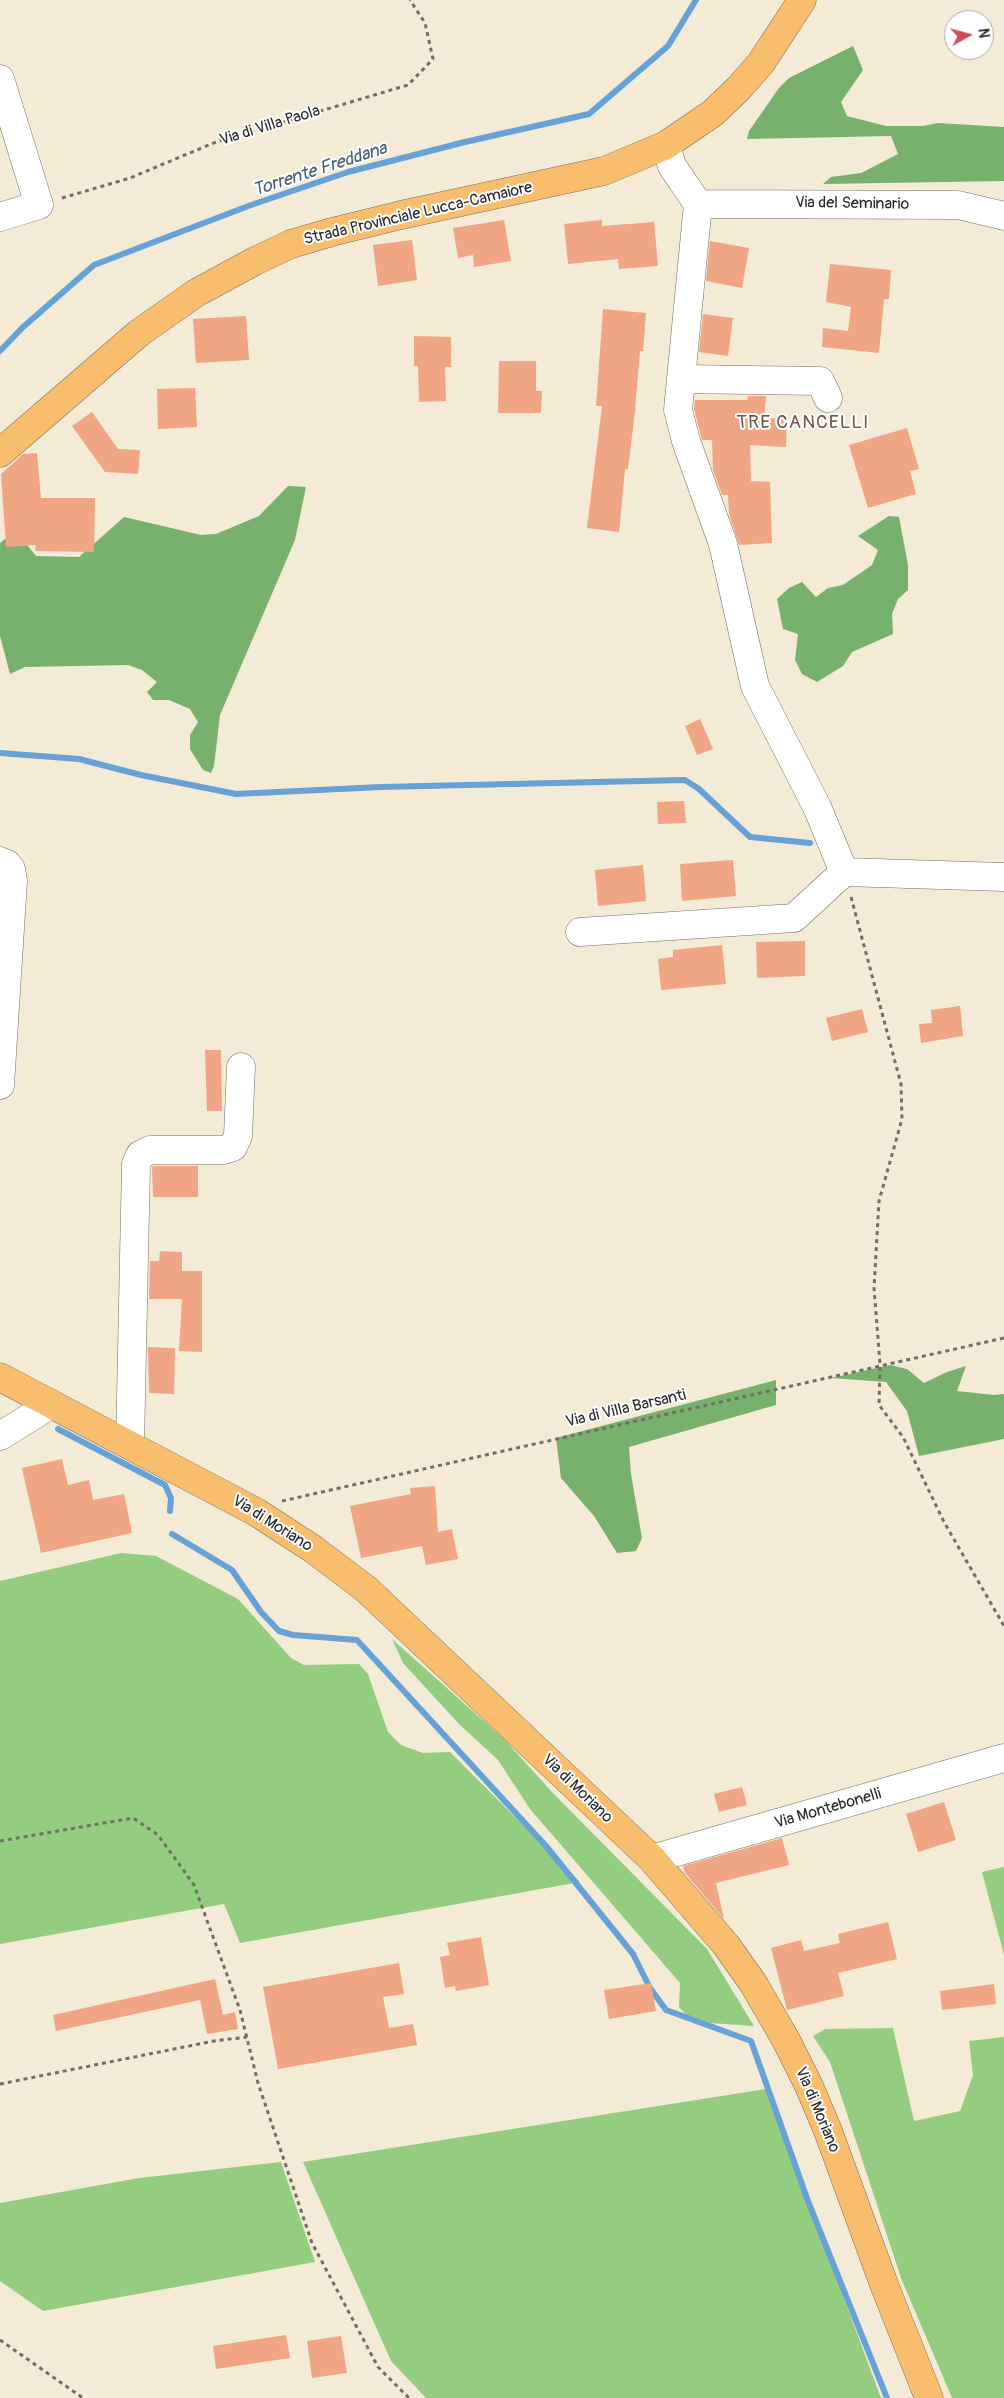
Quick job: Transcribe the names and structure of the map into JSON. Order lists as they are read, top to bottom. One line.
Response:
{"streets":{"main road":["Strada Provinciale Lucca-Camaiore","Via di Moriano"],"street":["Via del Seminario","Via Montebonelli"],"path":["Via di Villa Paola","Via di Villa Barsanti"]},"crossings":[["Via di Villa Barsanti","Via di Moriano"],["Via di Moriano","Via Montebonelli"]],"districts":["TRE CANCELLI"],"water":["Torrente Freddana"],"north":"right"}
